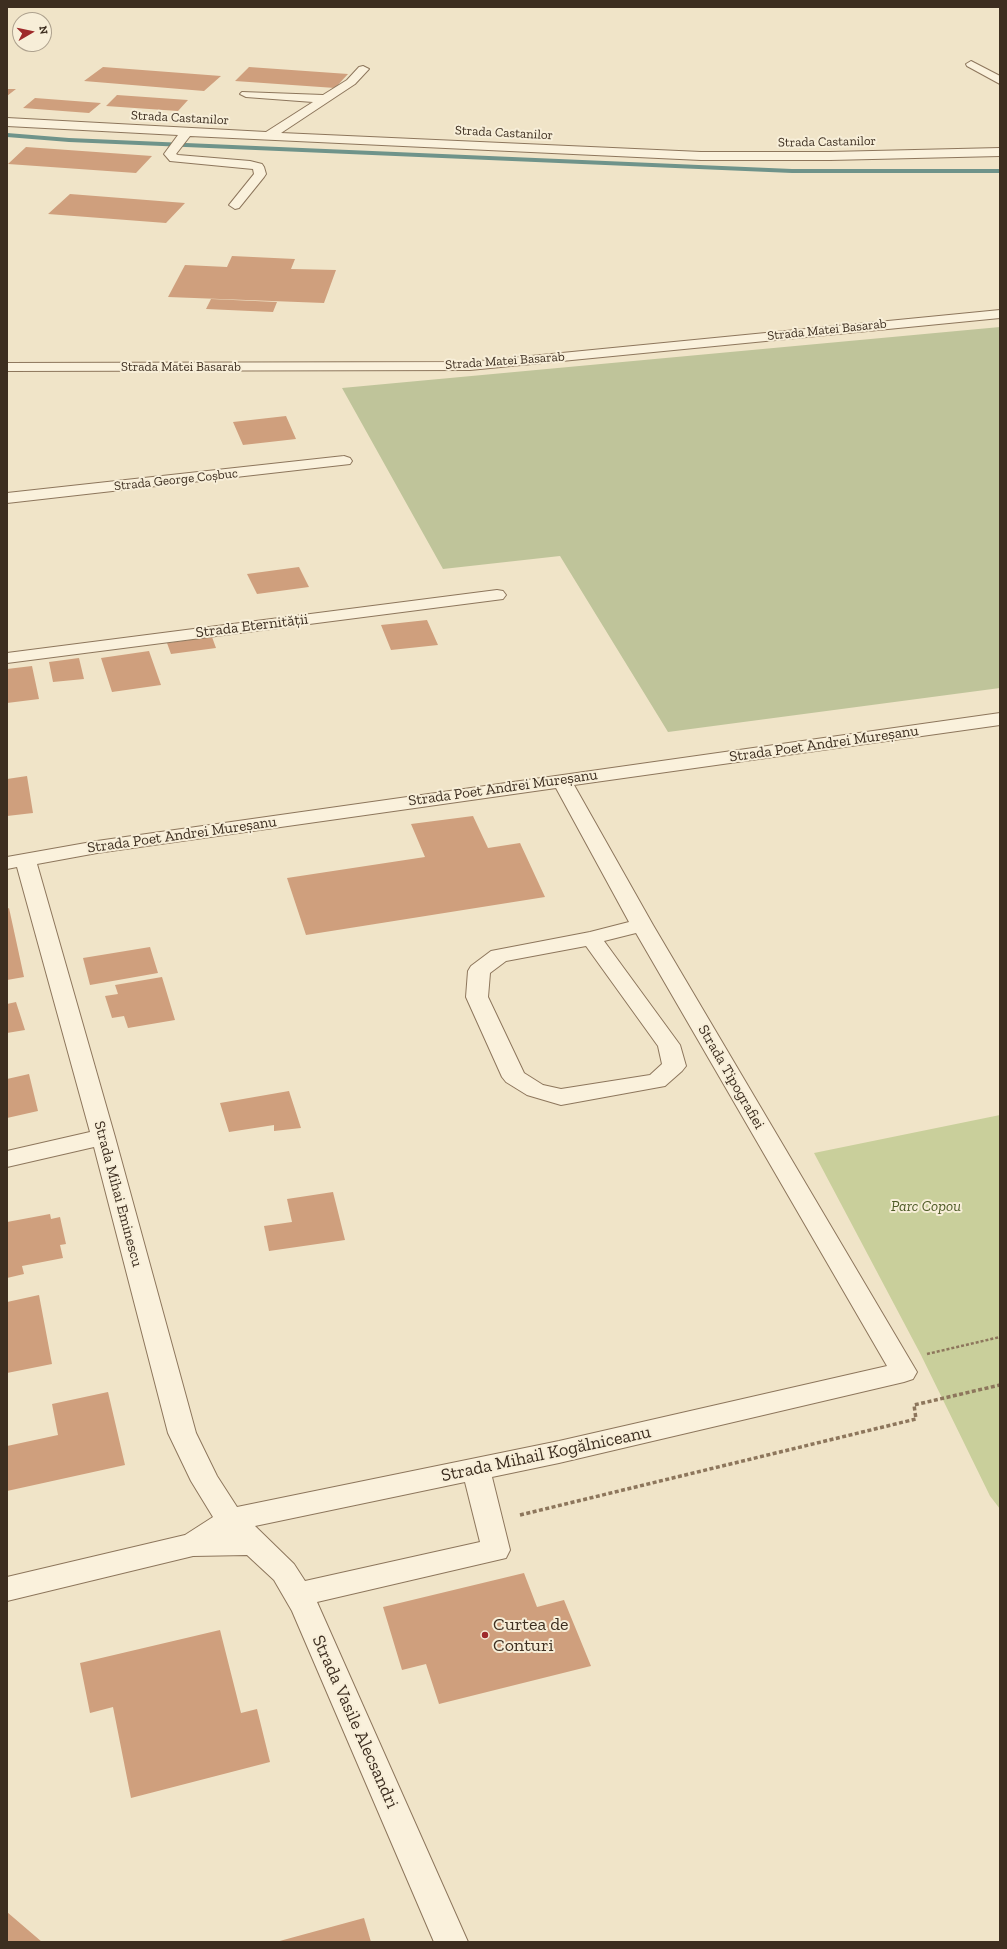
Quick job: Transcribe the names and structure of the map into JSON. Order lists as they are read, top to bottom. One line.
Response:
{"streets":{"street":["Strada Castanilor","Strada Matei Basarab","Strada George Coșbuc","Strada Eternității","Strada Poet Andrei Mureșanu","Strada Tipografiei","Strada Mihai Eminescu","Strada Mihail Kogălniceanu","Strada Vasile Alecsandri"]},"crossings":[["Strada Poet Andrei Mureșanu","Strada Tipografiei"],["Strada Poet Andrei Mureșanu","Strada Mihai Eminescu"],["Strada Tipografiei","Strada Mihail Kogălniceanu"],["Strada Mihai Eminescu","Strada Mihail Kogălniceanu"],["Strada Mihai Eminescu","Strada Vasile Alecsandri"],["Strada Mihail Kogălniceanu","Strada Vasile Alecsandri"]],"parks":["Parc Copou"],"places":["Curtea de Conturi"],"north":"right"}
